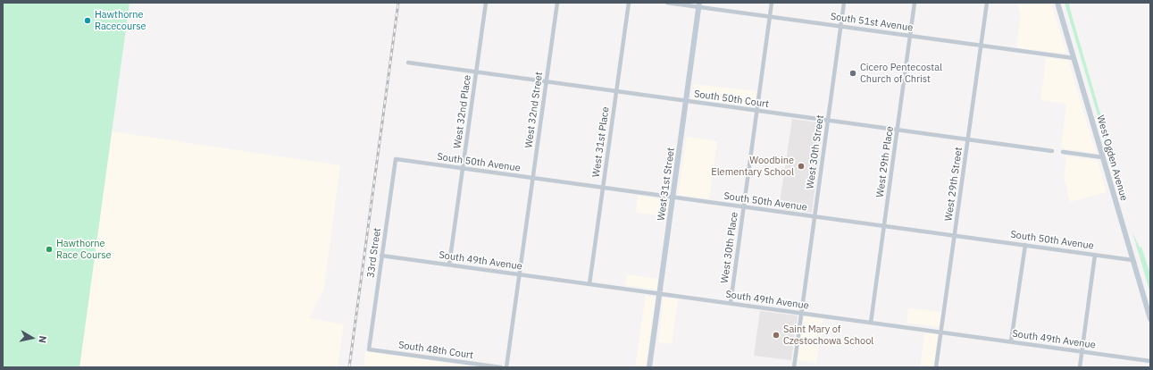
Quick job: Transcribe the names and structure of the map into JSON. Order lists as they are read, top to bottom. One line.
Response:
{"streets":{"main road":["West Ogden Avenue","West 31st Street"],"street":["South 51st Avenue","South 50th Court","West 32nd Street","West 32nd Place","West 31st Place","West 30th Street","West 29th Place","South 50th Avenue","West 29th Street","West 30th Place","33rd Street","South 49th Avenue","South 48th Court"]},"crossings":[["South 51st Avenue","West 30th Street"],["South 51st Avenue","West Ogden Avenue"],["South 51st Avenue","West 29th Place"],["South 51st Avenue","West 31st Street"],["South 51st Avenue","West 29th Street"],["South 51st Avenue","West 30th Place"],["South 50th Court","West 32nd Street"],["South 50th Court","West 32nd Place"],["South 50th Court","West 31st Place"],["South 50th Court","West 30th Street"],["South 50th Court","West 29th Place"],["South 50th Court","West 31st Street"],["South 50th Court","West 29th Street"],["South 50th Court","West 30th Place"],["West 32nd Street","South 50th Avenue"],["West 32nd Street","South 49th Avenue"],["West 32nd Place","South 50th Avenue"],["West 32nd Place","South 49th Avenue"],["West 31st Place","South 50th Avenue"],["West 31st Place","South 49th Avenue"],["West 30th Street","South 50th Avenue"],["West 30th Street","South 49th Avenue"],["West Ogden Avenue","South 50th Avenue"],["West 29th Place","South 50th Avenue"],["West 29th Place","South 49th Avenue"],["South 50th Avenue","West 31st Street"],["South 50th Avenue","West 29th Street"],["South 50th Avenue","West 30th Place"],["South 50th Avenue","33rd Street"],["West 31st Street","South 49th Avenue"],["West 29th Street","South 49th Avenue"],["West 30th Place","South 49th Avenue"],["33rd Street","South 49th Avenue"],["33rd Street","South 48th Court"]],"places":["Hawthorne Racecourse","Cicero Pentecostal Church of Christ","Woodbine Elementary School","Hawthorne Race Course","Saint Mary of Czestochowa School"],"north":"right"}
